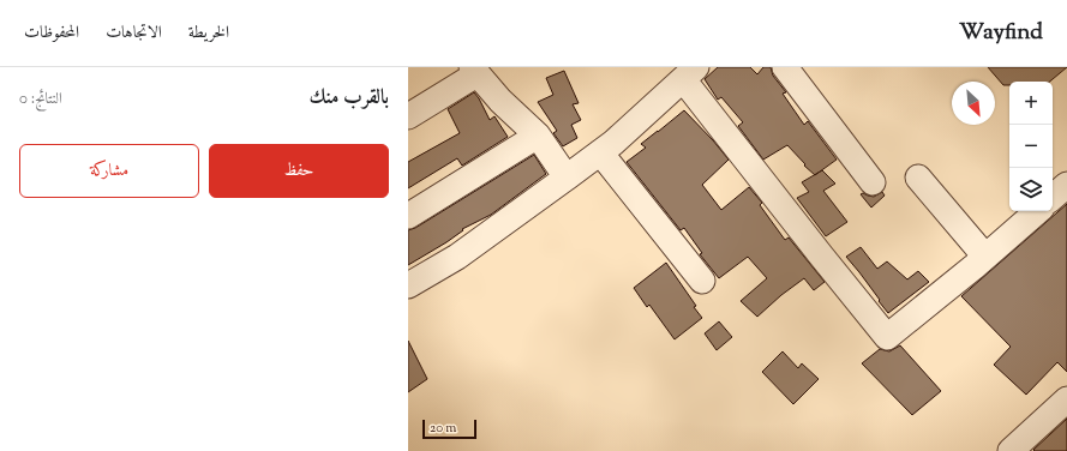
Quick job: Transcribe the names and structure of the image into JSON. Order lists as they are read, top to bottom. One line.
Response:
{"scale_bar":"20 m","north":"bottom right","page":{"header":"Wayfind","nav":["الخريطة","الاتجاهات","المحفوظات"],"heading":["بالقرب منك","النتائج: 0"],"map_buttons":["+","−"],"buttons":["حفظ","مشاركة"],"scale":"20 m"}}
